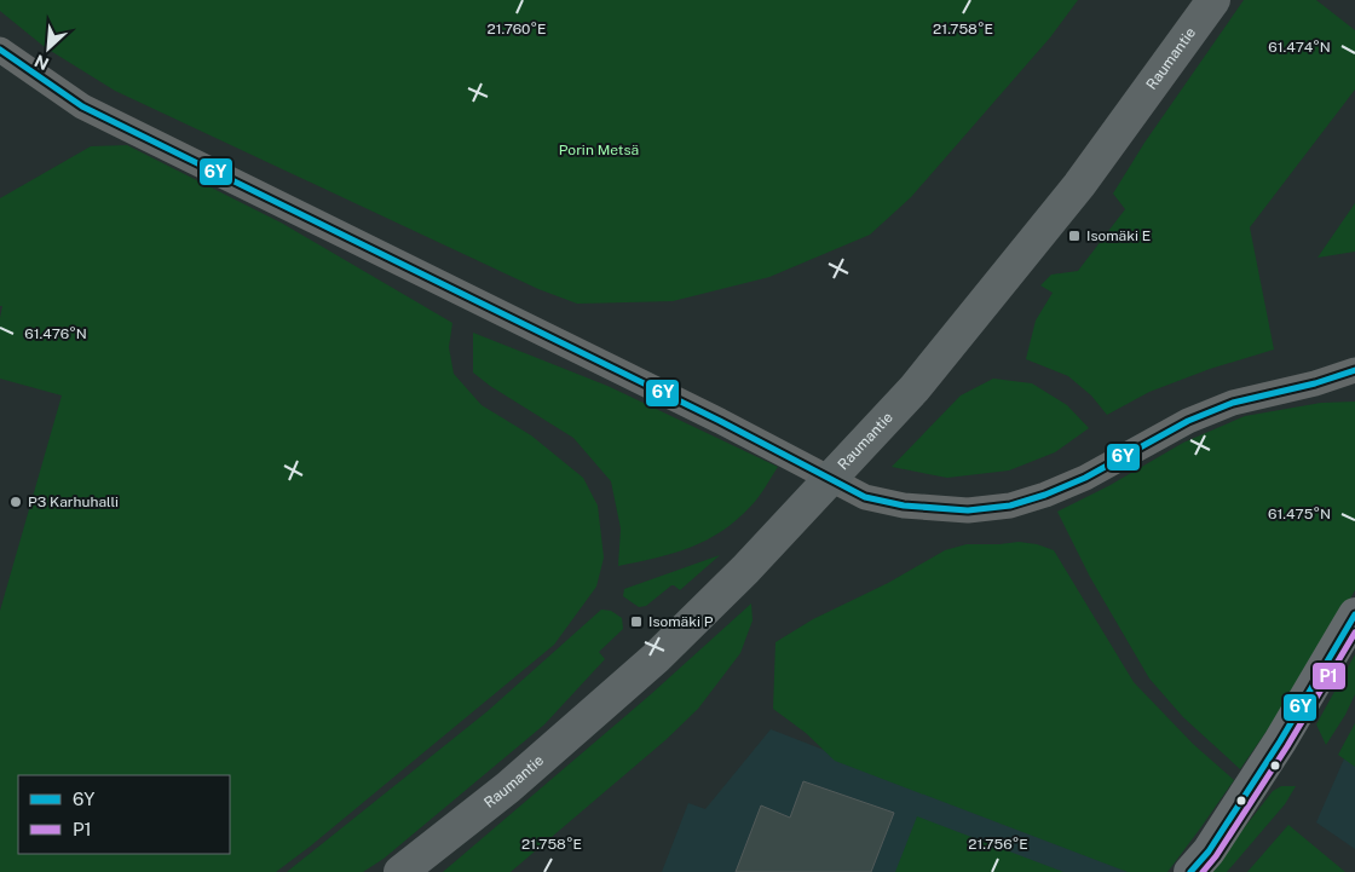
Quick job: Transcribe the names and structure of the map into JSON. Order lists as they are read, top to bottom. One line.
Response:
{"streets":{"highway":["Raumantie"]},"parks":["Porin Metsä"],"places":{"transit":["Isomäki E","Isomäki P"],"other":["P3 Karhuhalli"]},"lines":["transit line 6Y","transit line P1"],"legend":["6Y","P1"],"north":"bottom left","coordinates":["21.760°E","21.758°E","61.474°N","61.476°N","61.475°N","21.756°E"]}
